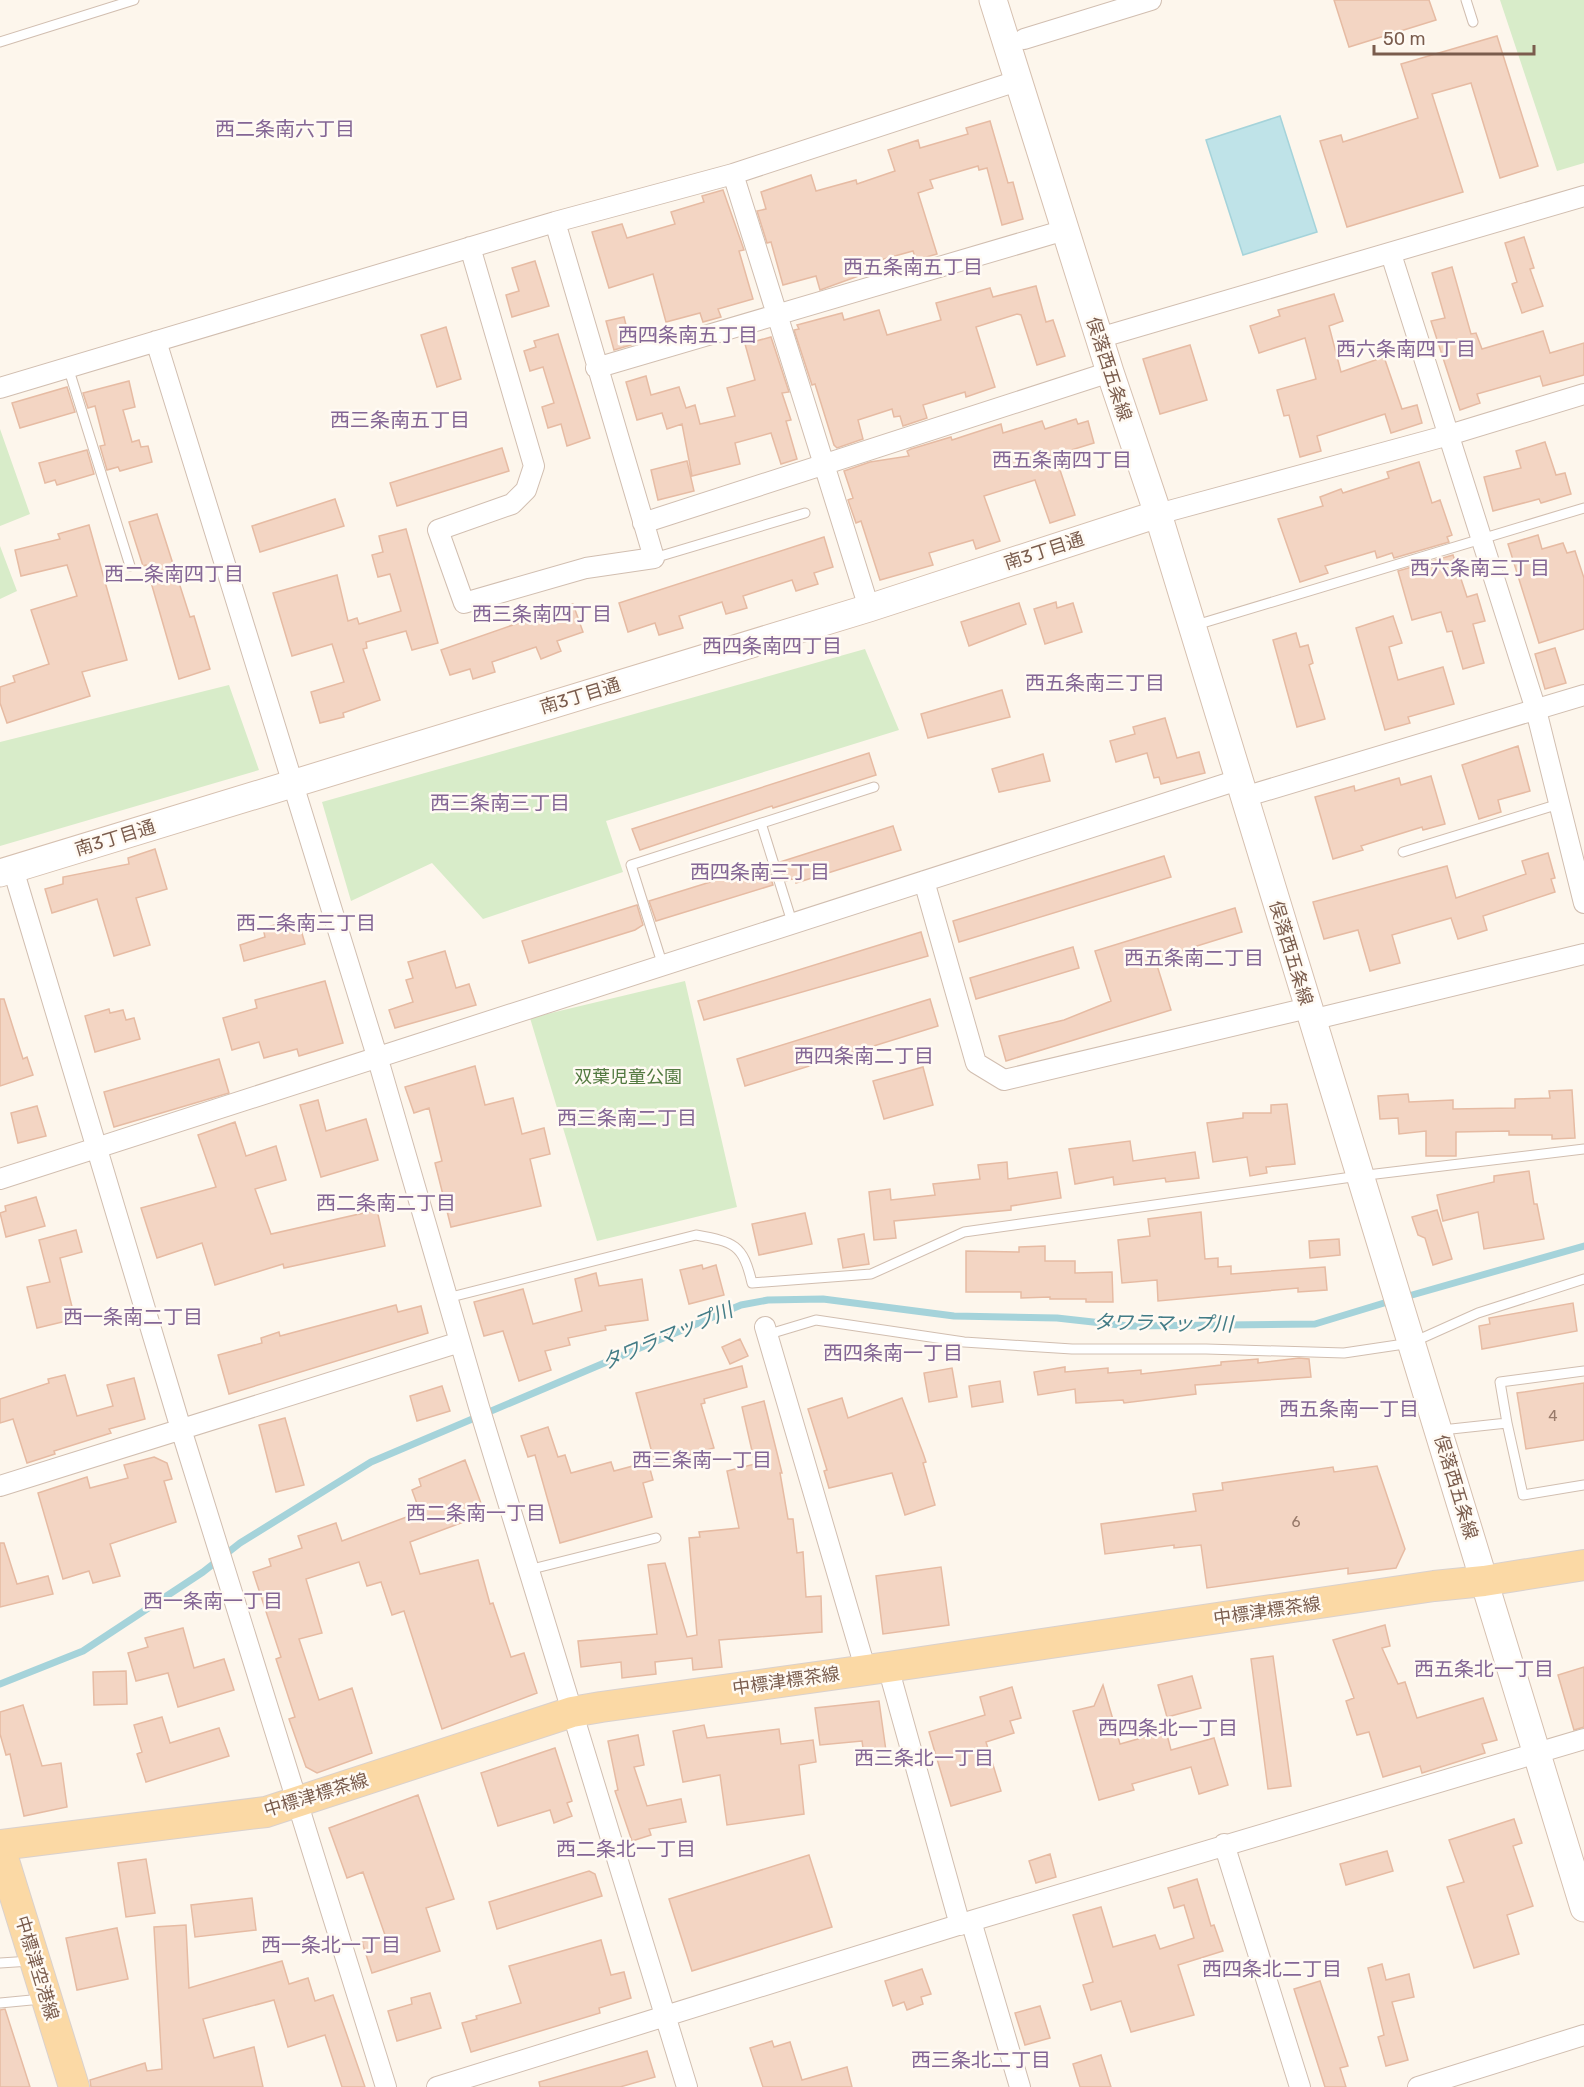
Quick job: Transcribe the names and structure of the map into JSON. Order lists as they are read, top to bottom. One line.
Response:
{"streets":{"main road":["俣落西五条線","南3丁目通","中標津標茶線","中標津空港線"]},"crossings":[["俣落西五条線","南3丁目通"],["俣落西五条線","中標津標茶線"],["中標津標茶線","中標津空港線"]],"districts":["西二条南六丁目","西五条南五丁目","西四条南五丁目","西六条南四丁目","西三条南五丁目","西五条南四丁目","西六条南三丁目","西二条南四丁目","西三条南四丁目","西四条南四丁目","西五条南三丁目","西三条南三丁目","西四条南三丁目","西二条南三丁目","西五条南二丁目","西四条南二丁目","西三条南二丁目","西二条南二丁目","西一条南二丁目","西四条南一丁目","西五条南一丁目","西三条南一丁目","西二条南一丁目","西一条南一丁目","西五条北一丁目","西四条北一丁目","西三条北一丁目","西二条北一丁目","西一条北一丁目","西四条北二丁目","西三条北二丁目"],"water":["タワラマップ川"],"parks":["双葉児童公園"],"house_numbers":["4","6"],"scale_bar":"50 m"}
